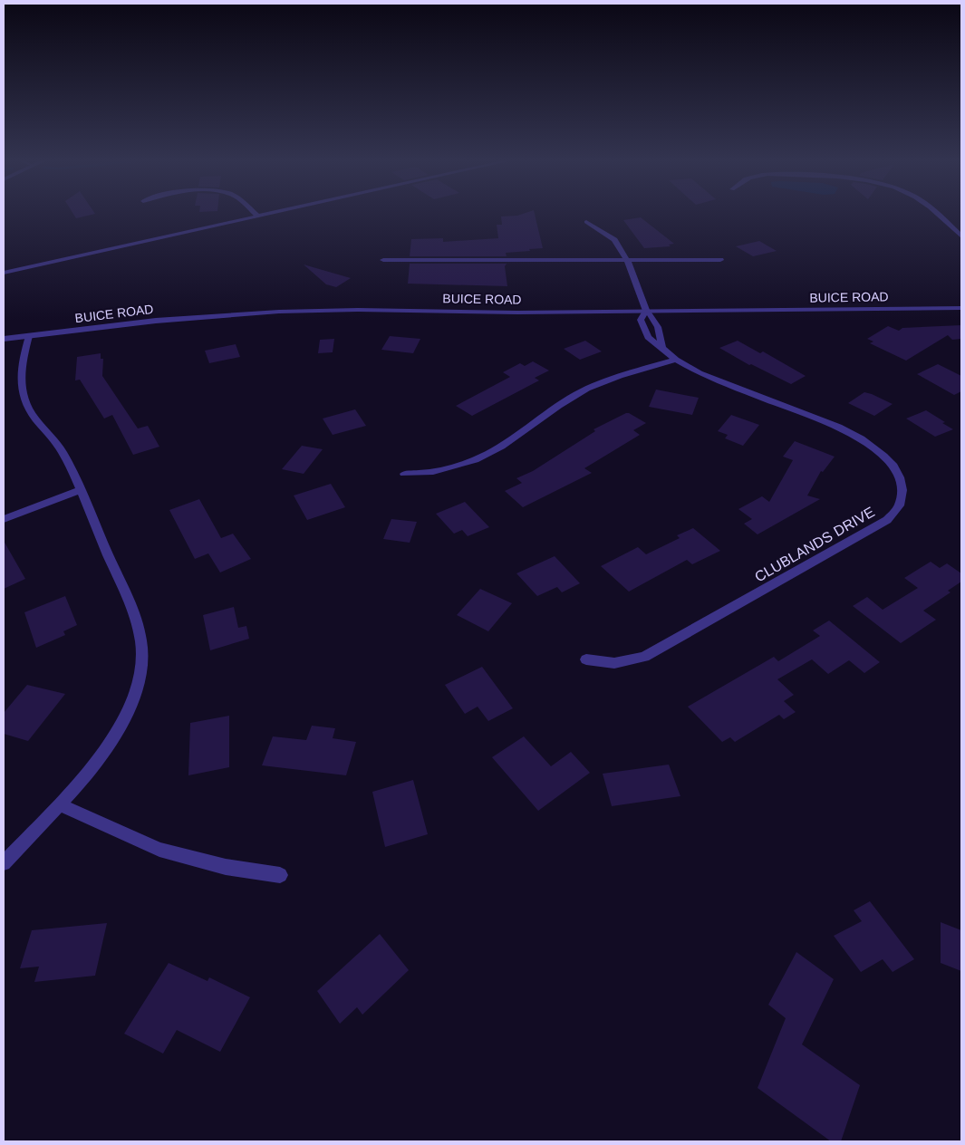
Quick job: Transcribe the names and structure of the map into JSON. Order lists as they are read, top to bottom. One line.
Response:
{"streets":{"street":["BUICE ROAD","CLUBLANDS DRIVE"]},"crossings":[["BUICE ROAD","CLUBLANDS DRIVE"]]}
